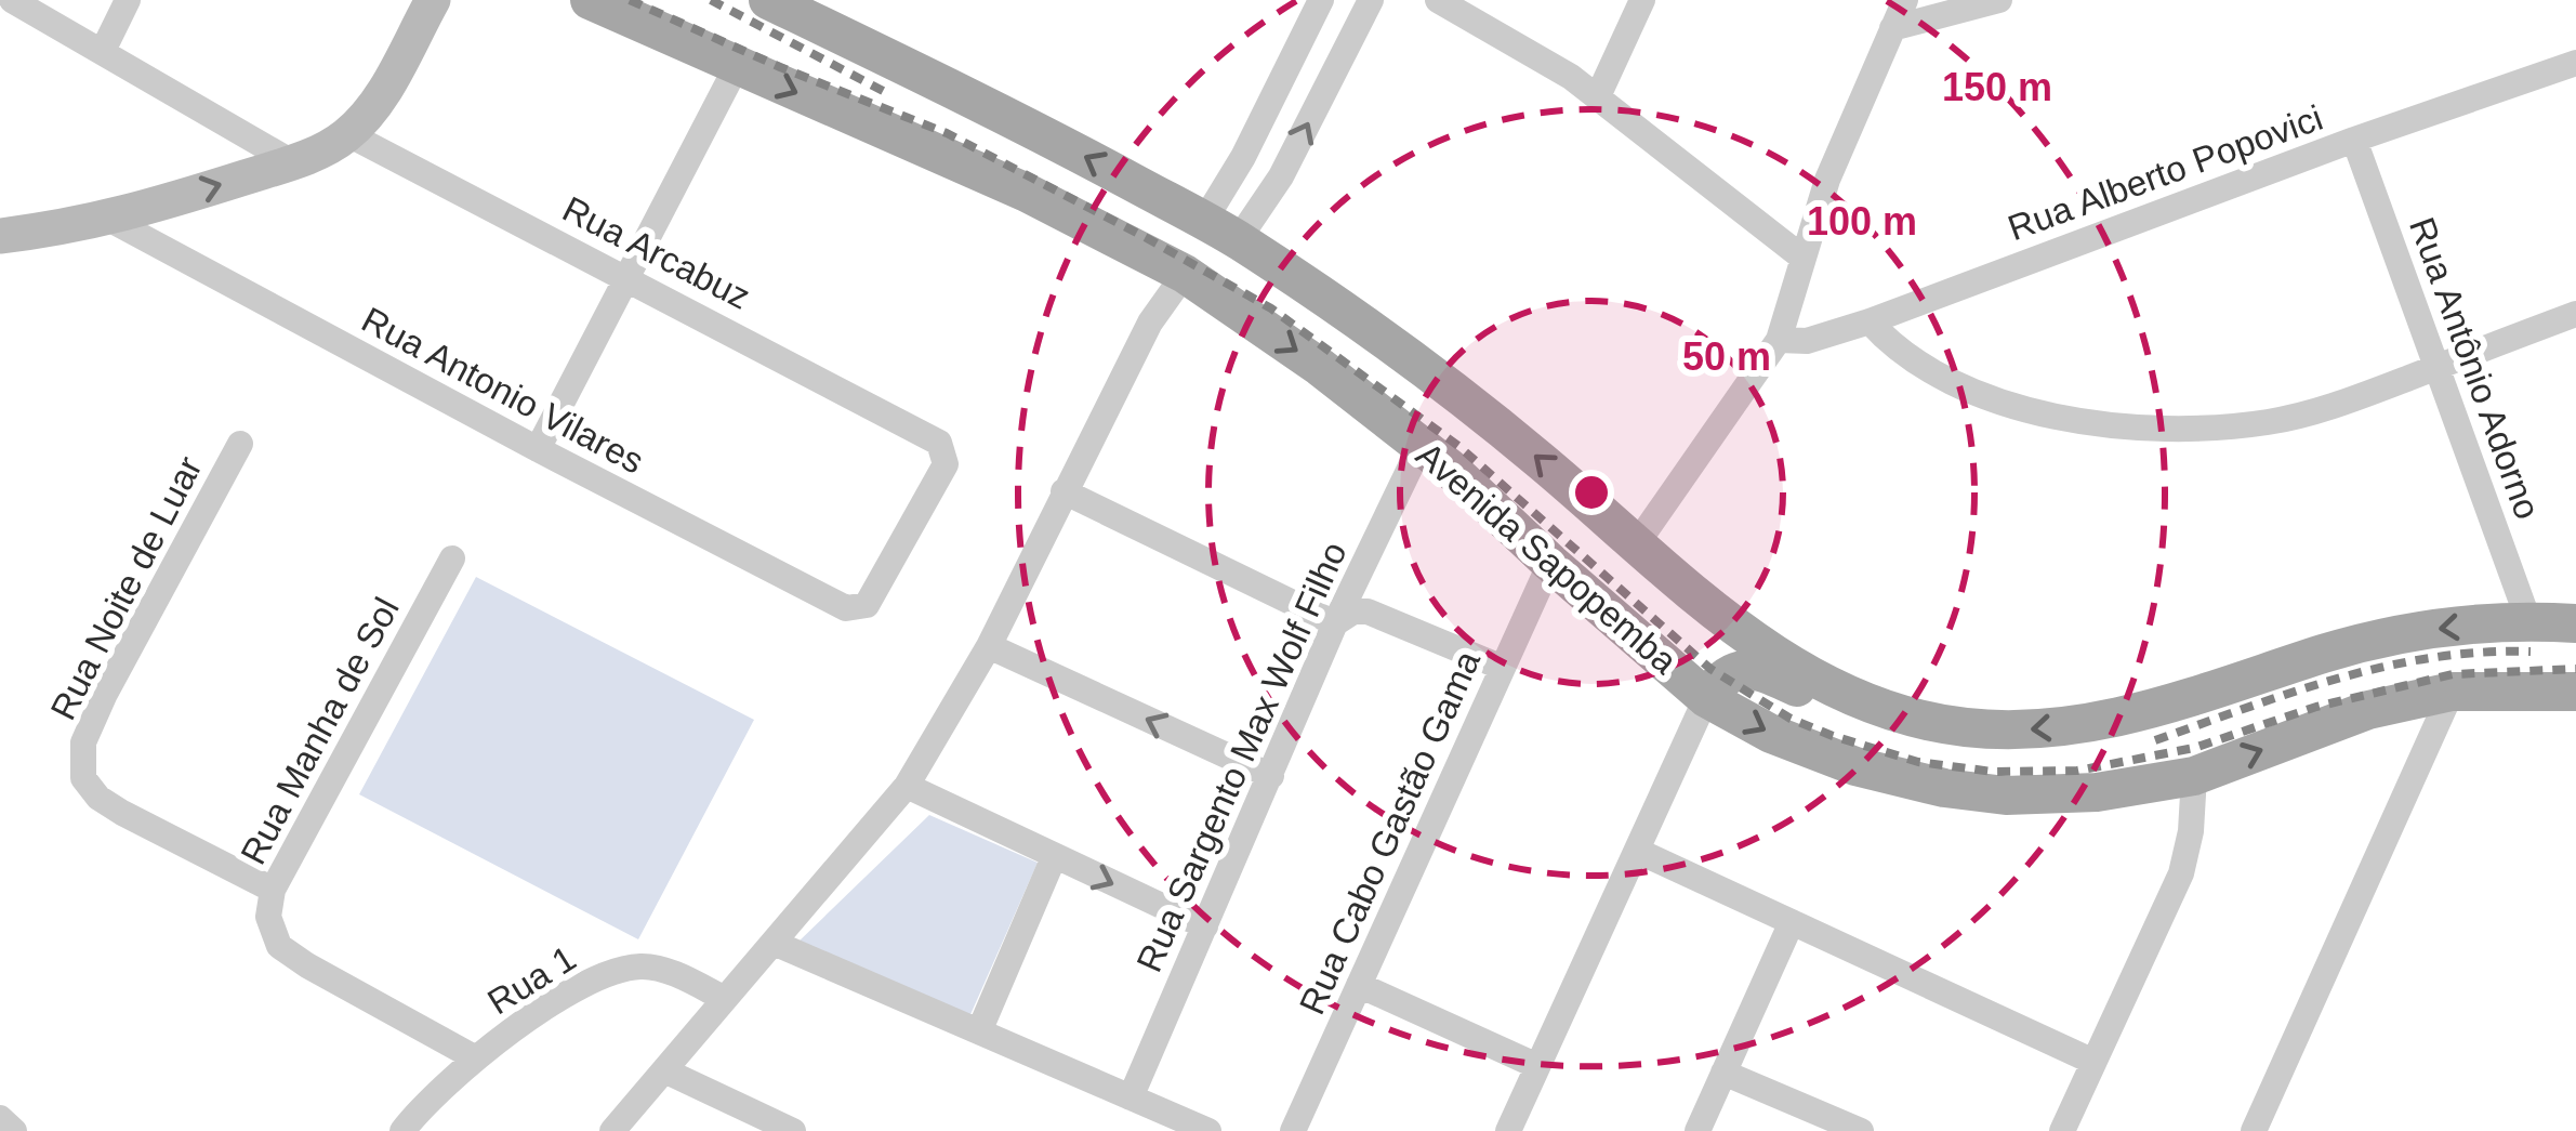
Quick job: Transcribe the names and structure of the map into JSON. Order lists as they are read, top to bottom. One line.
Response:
{"streets":{"main road":["Avenida Sapopemba"],"street":["Rua Alberto Popovici","Rua Arcabuz","Rua Antônio Adorno","Rua Antonio Vilares","Rua Noite de Luar","Rua Manha de Sol","Rua Sargento Max Wolf Filho","Rua Cabo Gastão Gama","Rua 1"]},"crossings":[["Rua Alberto Popovici","Rua Antônio Adorno"],["Rua Arcabuz","Rua Antonio Vilares"],["Rua Antônio Adorno","Avenida Sapopemba"],["Avenida Sapopemba","Rua Sargento Max Wolf Filho"],["Avenida Sapopemba","Rua Cabo Gastão Gama"],["Rua Noite de Luar","Rua Manha de Sol"],["Rua Manha de Sol","Rua 1"]],"rings":["150 m","100 m","50 m"]}
